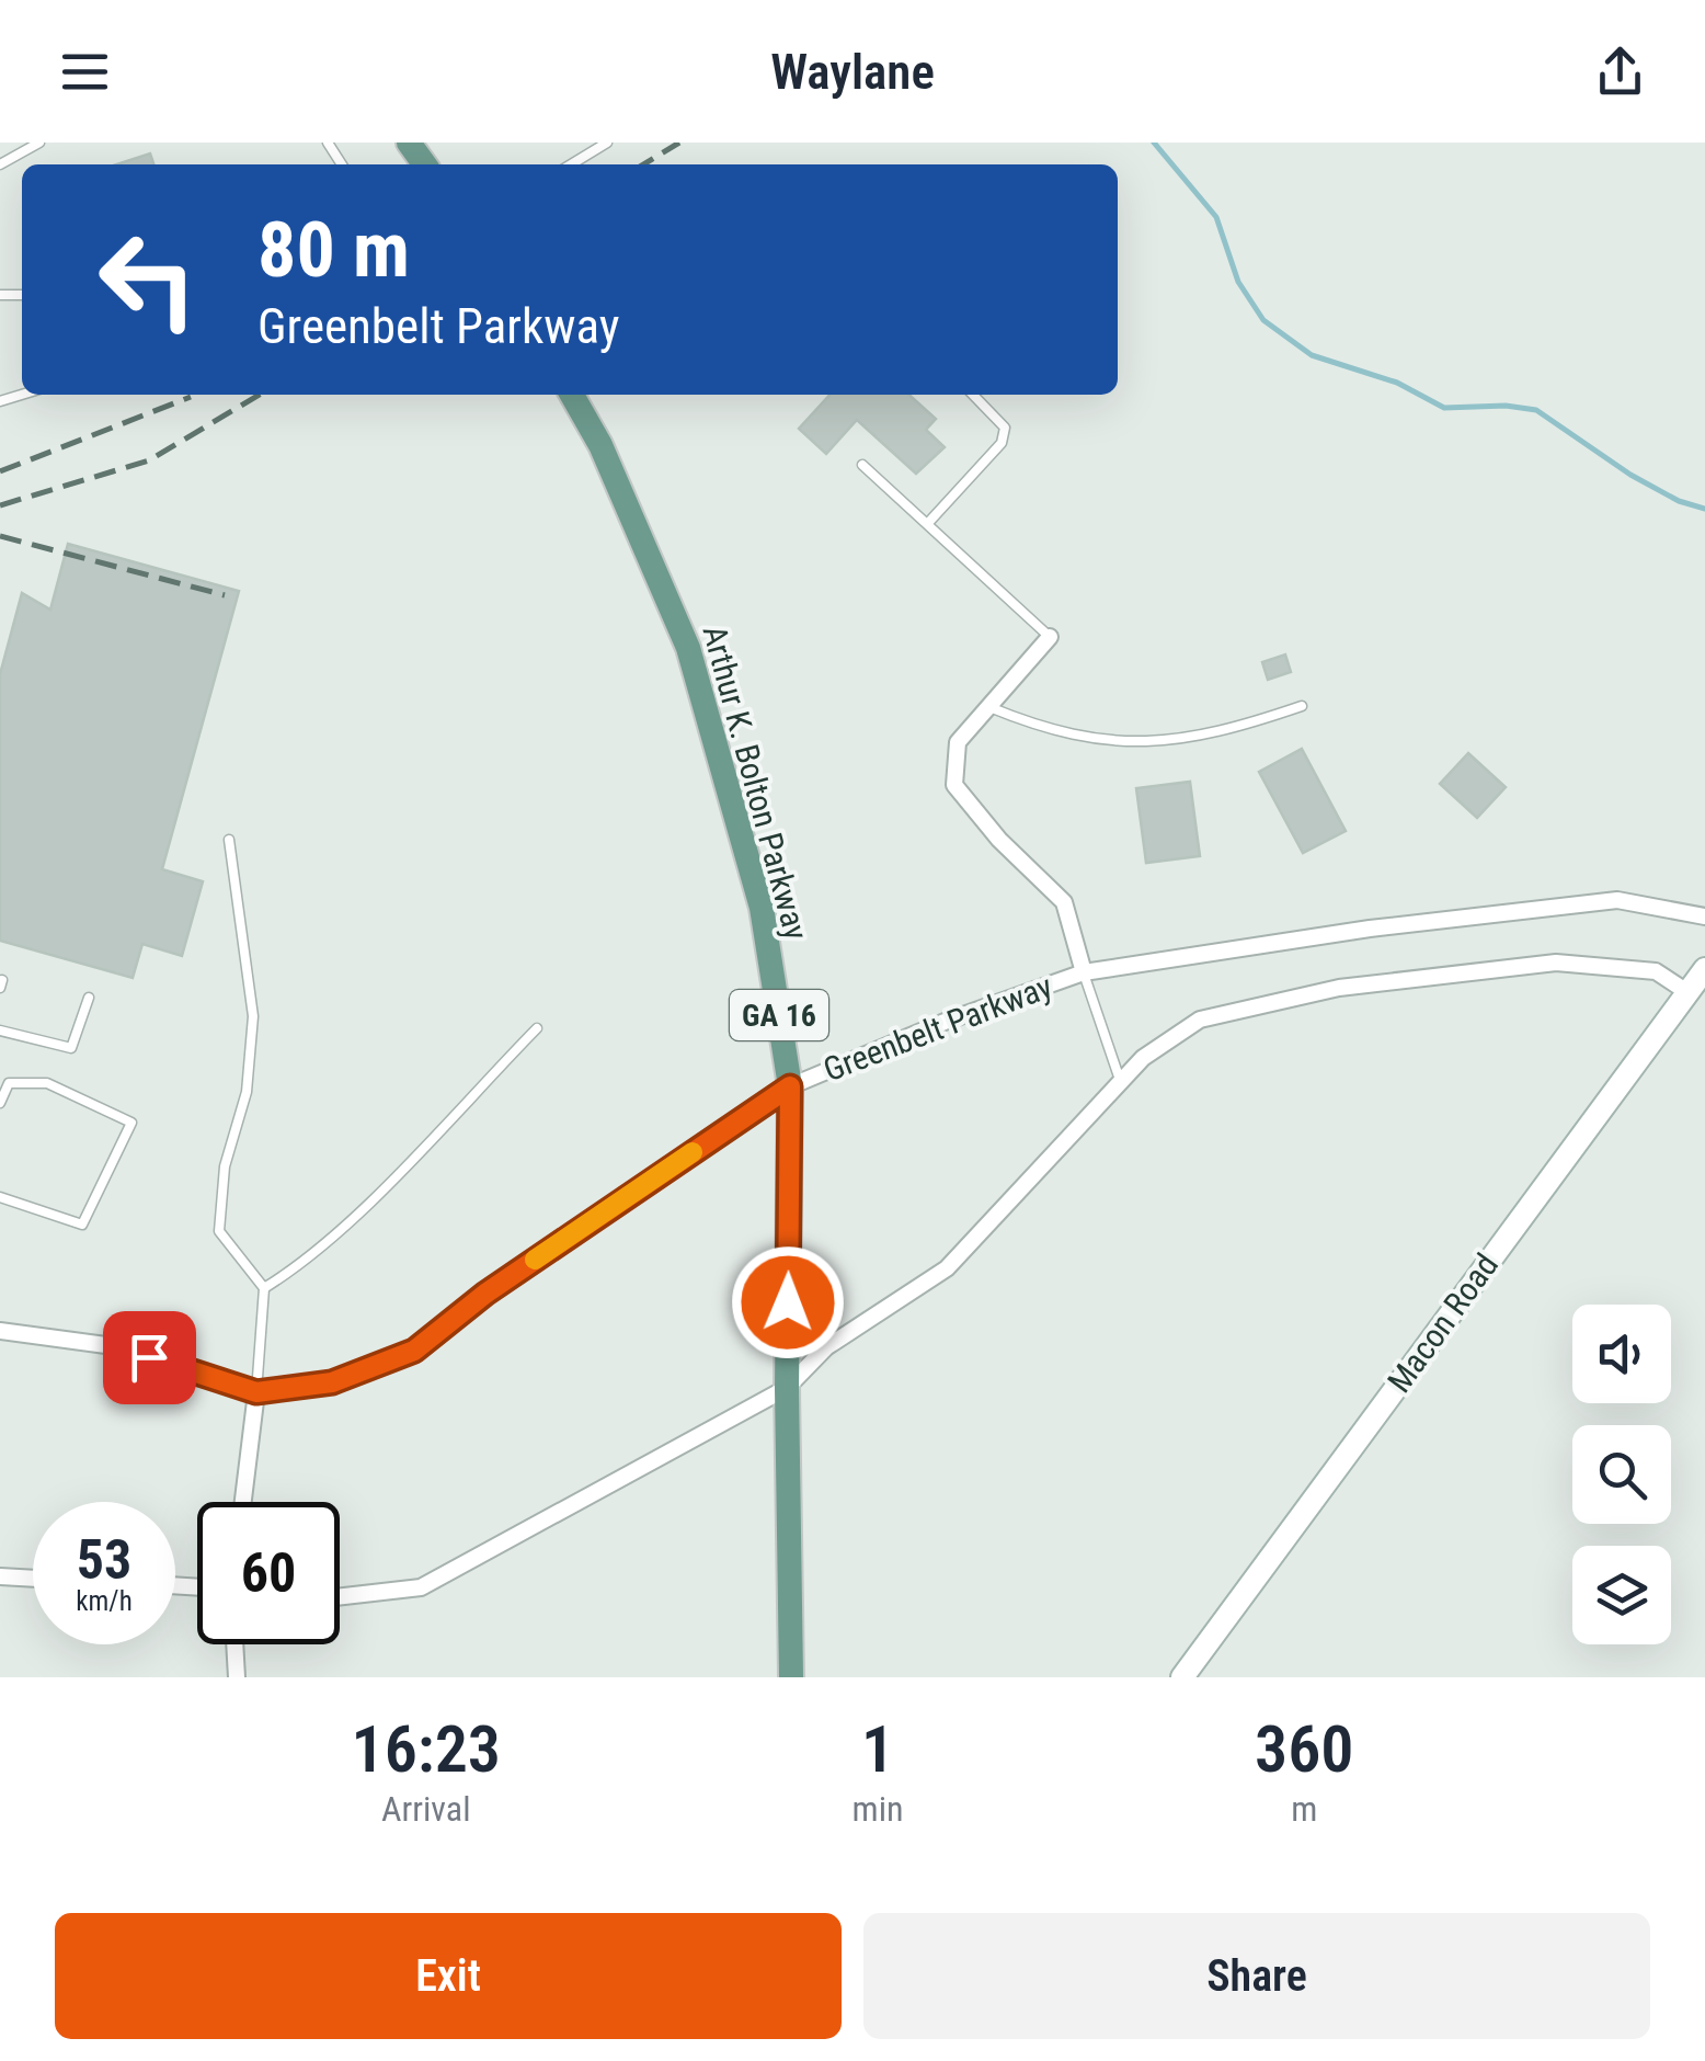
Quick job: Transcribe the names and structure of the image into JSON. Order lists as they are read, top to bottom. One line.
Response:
{"streets":{"main road":["Arthur K. Bolton Parkway","GA 16","Macon Road"],"street":["Greenbelt Parkway"]},"crossings":[["Arthur K. Bolton Parkway","Greenbelt Parkway"]],"page":{"header":"Waylane","turn":["80 m","Greenbelt Parkway"],"speed":"53 km/h","limit":"60","eta":["16:23","Arrival","1","min","360","m"],"buttons":["Exit","Share"]}}
